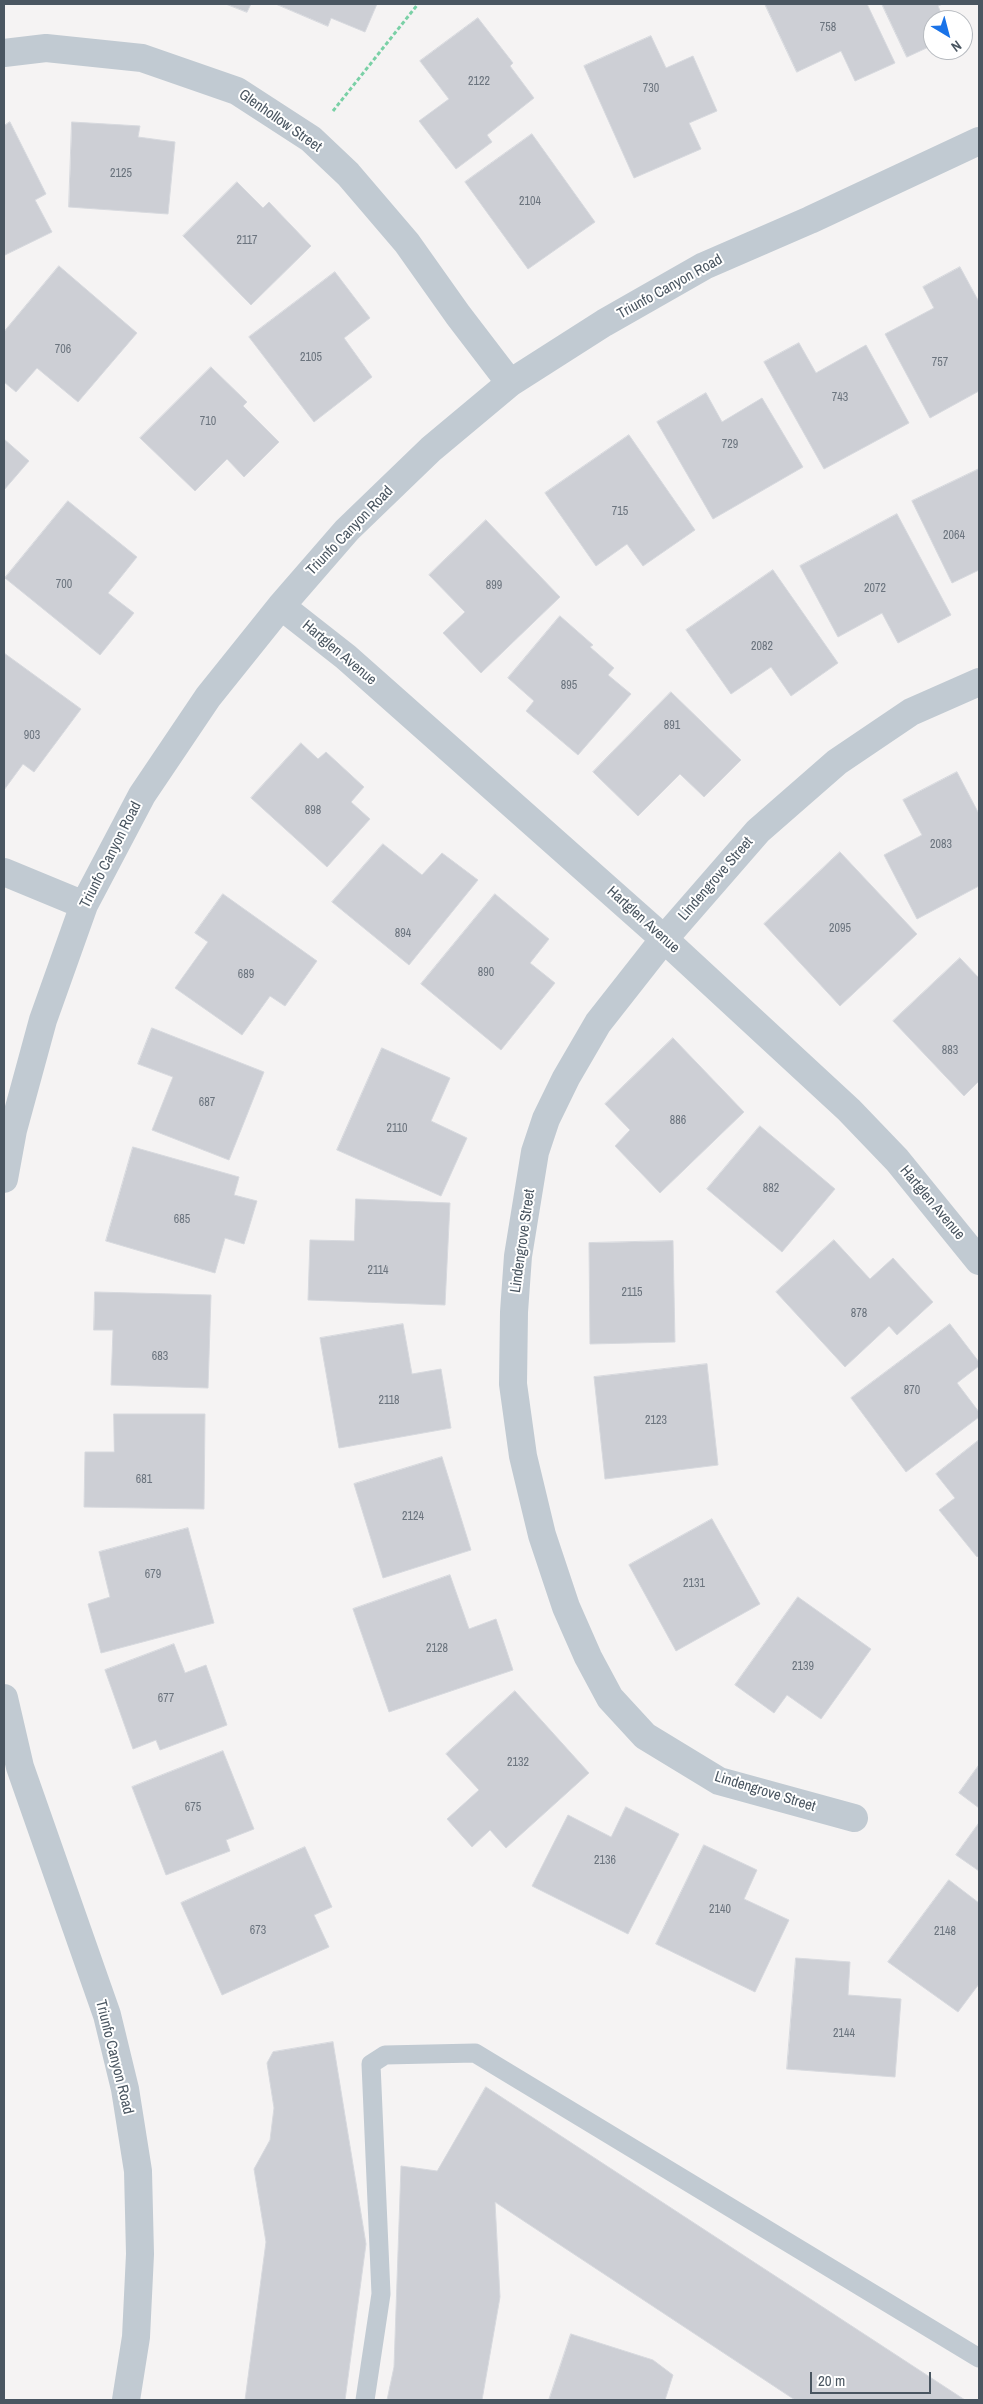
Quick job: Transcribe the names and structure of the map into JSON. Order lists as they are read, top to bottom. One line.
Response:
{"streets":{"street":["Glenhollow Street","Triunfo Canyon Road","Hartglen Avenue","Lindengrove Street"]},"crossings":[["Glenhollow Street","Triunfo Canyon Road"],["Triunfo Canyon Road","Hartglen Avenue"],["Hartglen Avenue","Lindengrove Street"]],"house_numbers":["758","2122","730","2125","2104","2117","706","2105","757","743","710","729","715","2064","700","899","2072","2082","895","891","903","898","2083","2095","894","890","689","883","687","886","2110","882","685","2114","2115","878","683","870","2118","2123","681","2124","679","2131","2128","2139","677","2132","675","2136","2140","673","2148","2144"],"scale_bar":"20 m","north":"bottom right"}
